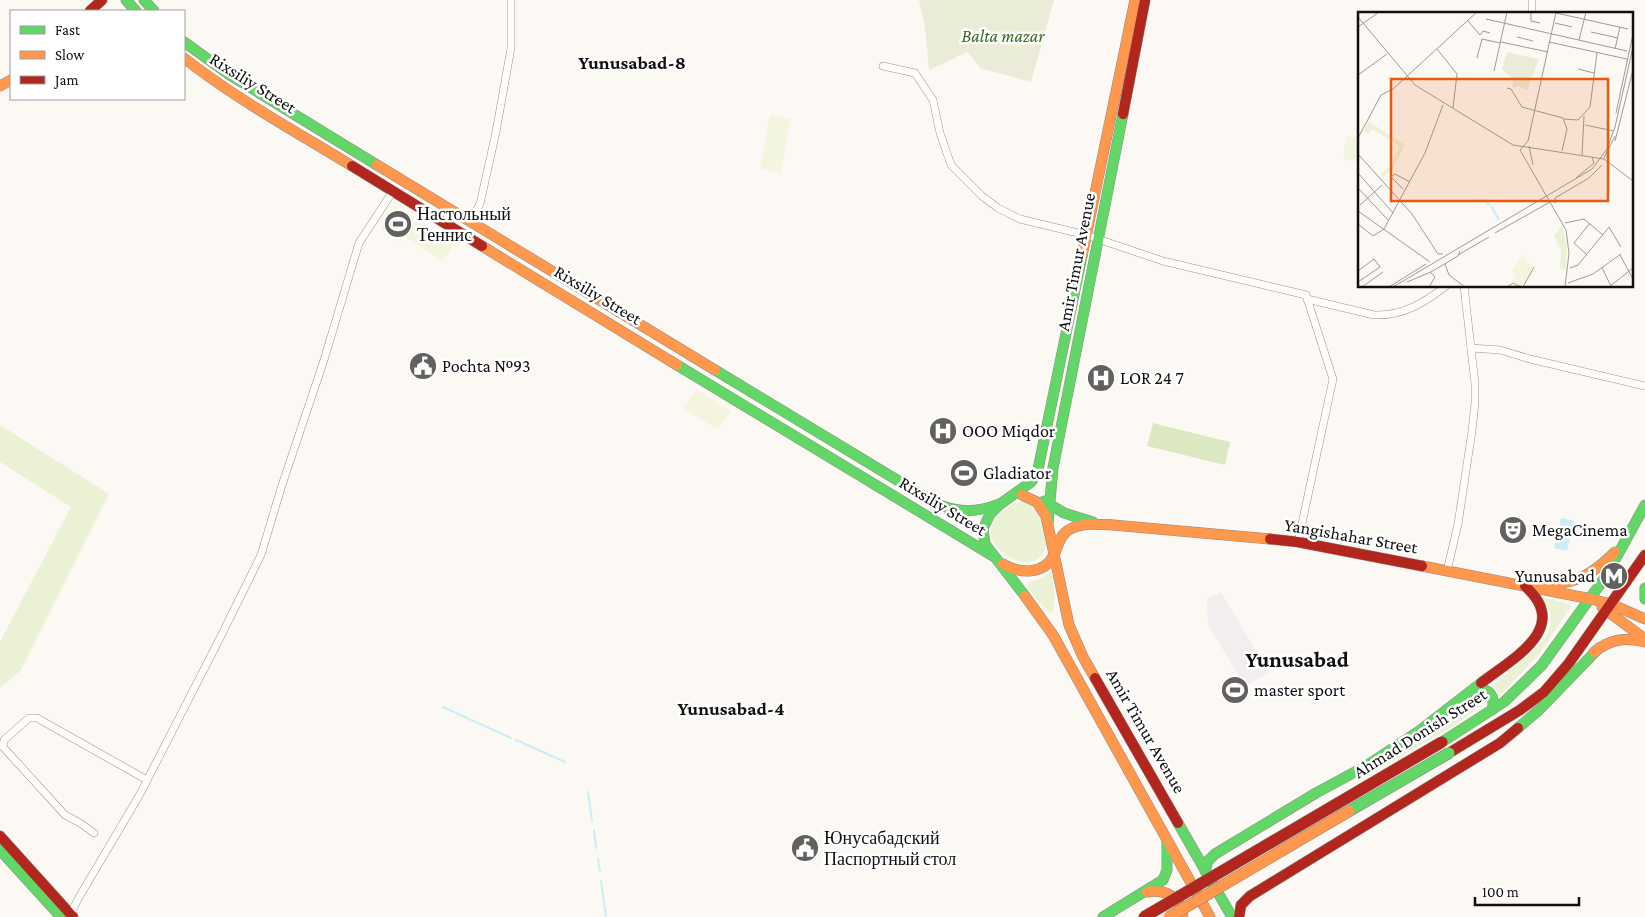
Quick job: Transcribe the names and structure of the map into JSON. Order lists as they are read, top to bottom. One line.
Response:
{"streets":{"main road":["Rixsiliy Street","Amir Timur Avenue","Yangishahar Street","Ahmad Donish Street"]},"crossings":[["Rixsiliy Street","Amir Timur Avenue"],["Rixsiliy Street","Yangishahar Street"],["Amir Timur Avenue","Yangishahar Street"],["Yangishahar Street","Ahmad Donish Street"]],"districts":["Yunusabad-8","Yunusabad","Yunusabad-4"],"parks":["Balta mazar"],"places":{"sports":["Настольный Теннис","Gladiator","master sport"],"public building":["Pochta №93","Юнусабадский Паспортный стол"],"hospital":["LOR 24 7","OOO Miqdor"],"theatre":["MegaCinema"],"metro station":["Yunusabad"]},"legend":["Fast","Slow","Jam"],"scale_bar":"100 m"}
